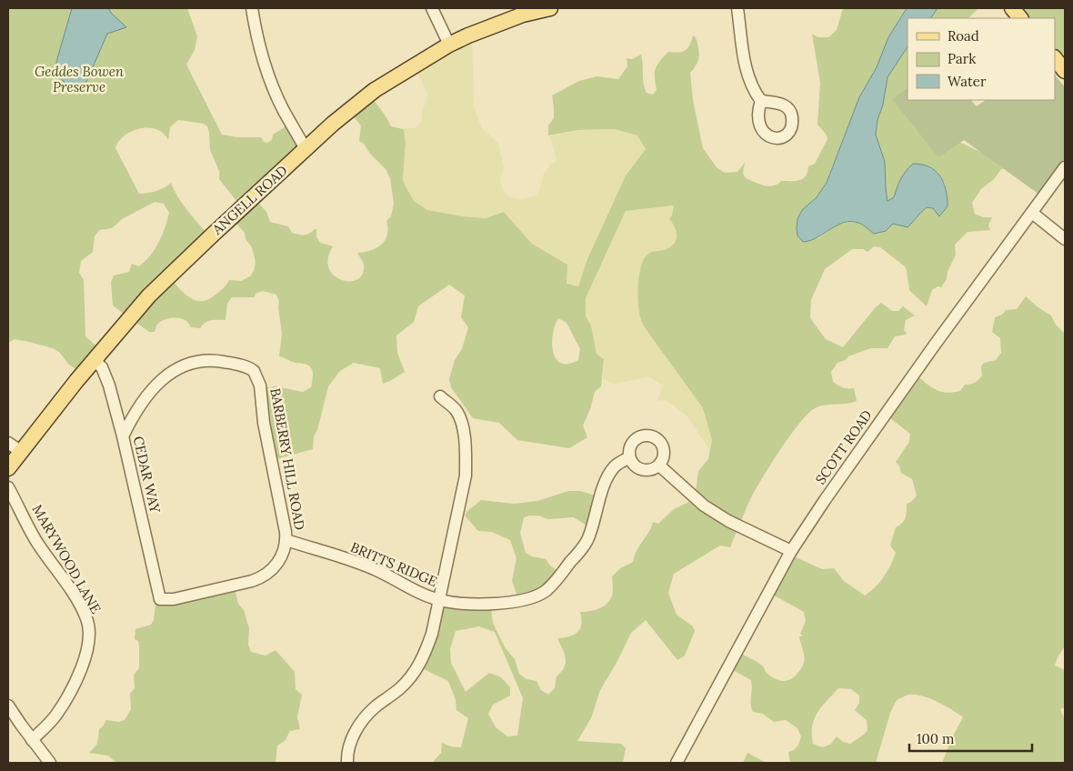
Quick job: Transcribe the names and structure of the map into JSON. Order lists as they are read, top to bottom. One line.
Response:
{"streets":{"main road":["ANGELL ROAD"],"street":["SCOTT ROAD","BARBERRY HILL ROAD","CEDAR WAY","MARYWOOD LANE","BRITTS RIDGE"]},"crossings":[["ANGELL ROAD","CEDAR WAY"],["BARBERRY HILL ROAD","CEDAR WAY"],["BARBERRY HILL ROAD","BRITTS RIDGE"]],"parks":["Geddes Bowen Preserve"],"legend":["Road","Park","Water"],"scale_bar":"100 m"}
